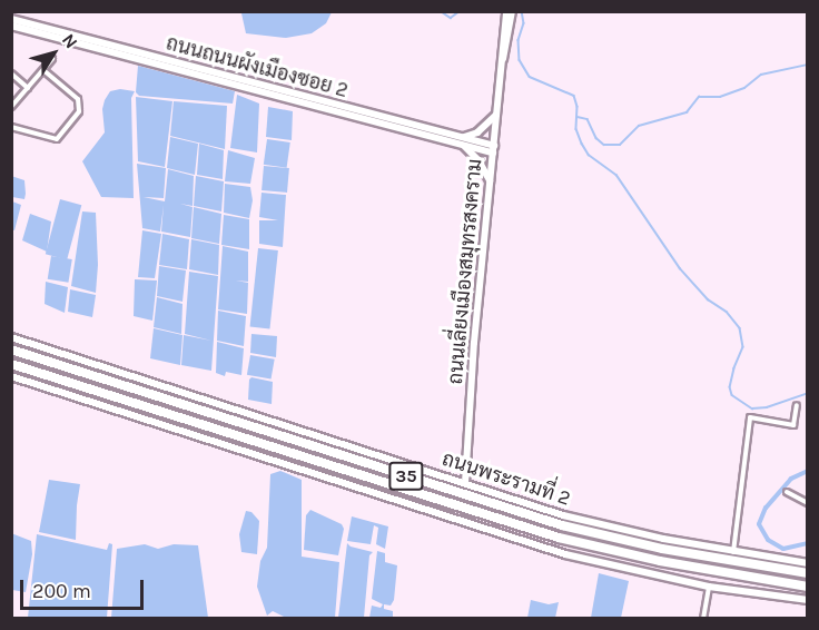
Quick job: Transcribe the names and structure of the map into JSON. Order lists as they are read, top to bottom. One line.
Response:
{"streets":{"highway":["35","ถนนพระรามที่ 2"],"main road":["ถนนถนนผังเมืองซอย 2","ถนนเลี่ยงเมืองสมุทรสงคราม"]},"crossings":[["ถนนถนนผังเมืองซอย 2","ถนนเลี่ยงเมืองสมุทรสงคราม"],["ถนนเลี่ยงเมืองสมุทรสงคราม","ถนนพระรามที่ 2"]],"scale_bar":"200 m","north":"top right"}
